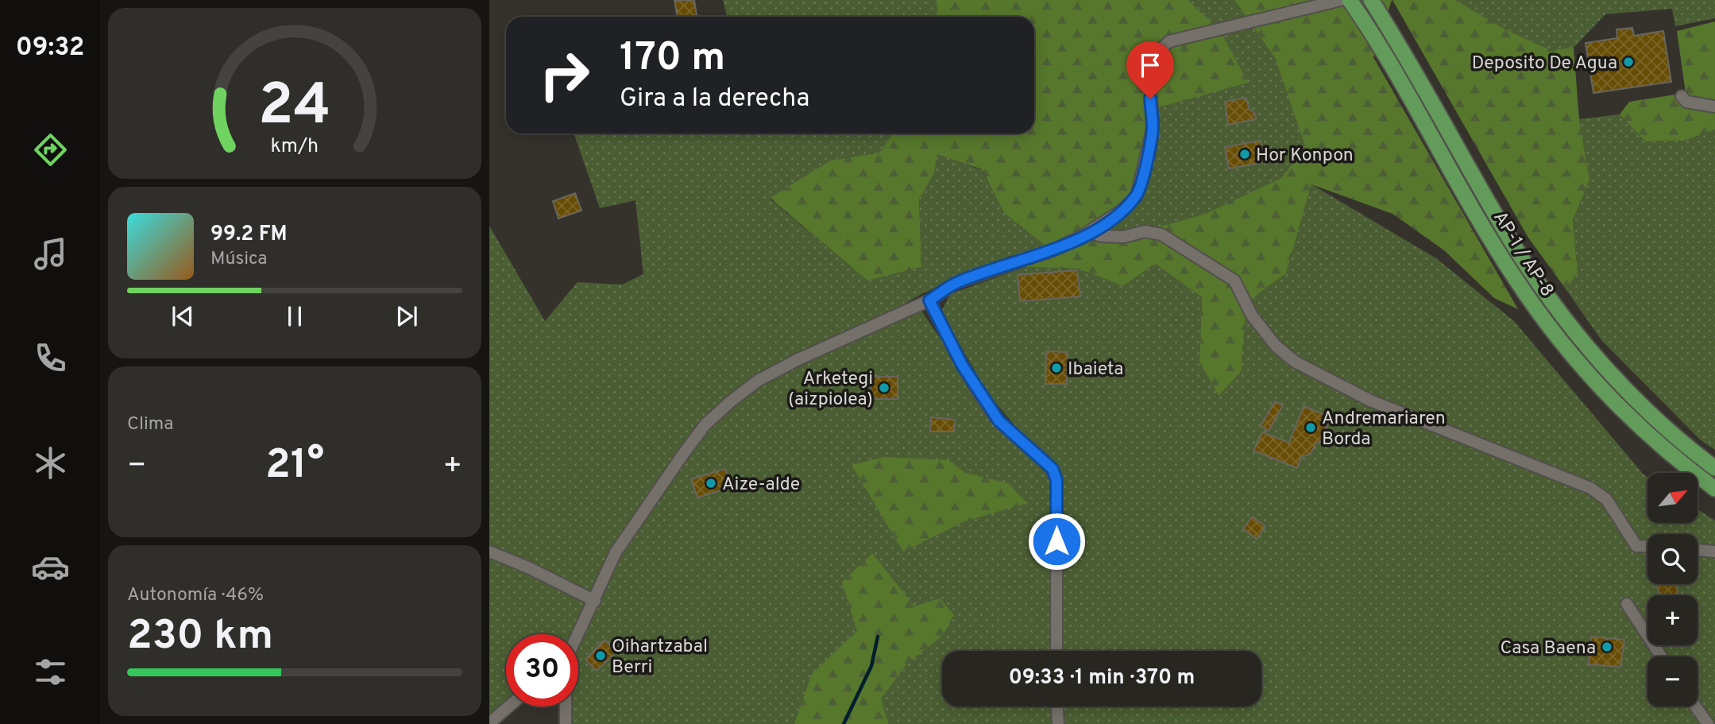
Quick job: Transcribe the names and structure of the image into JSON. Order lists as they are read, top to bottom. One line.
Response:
{"streets":{"highway":["AP-1 / AP-8"]},"places":["Deposito De Agua","Hor Konpon","Ibaieta","Arketegi (aizpiolea)","Andremariaren Borda","Aize-alde","Casa Baena","Oihartzabal Berri"],"north":"top right","page":{"tabs":"09:32","turn":["170 m","Gira a la derecha"],"song":["99.2 FM","Música"],"tile":["Clima",["Autonomía · 46%","230 km"]],"heat":["−","21°","+"],"map_buttons":["+","−"],"limit":"30","trip":"09:33 · 1 min · 370 m","gauge":["24","km/h"]}}
